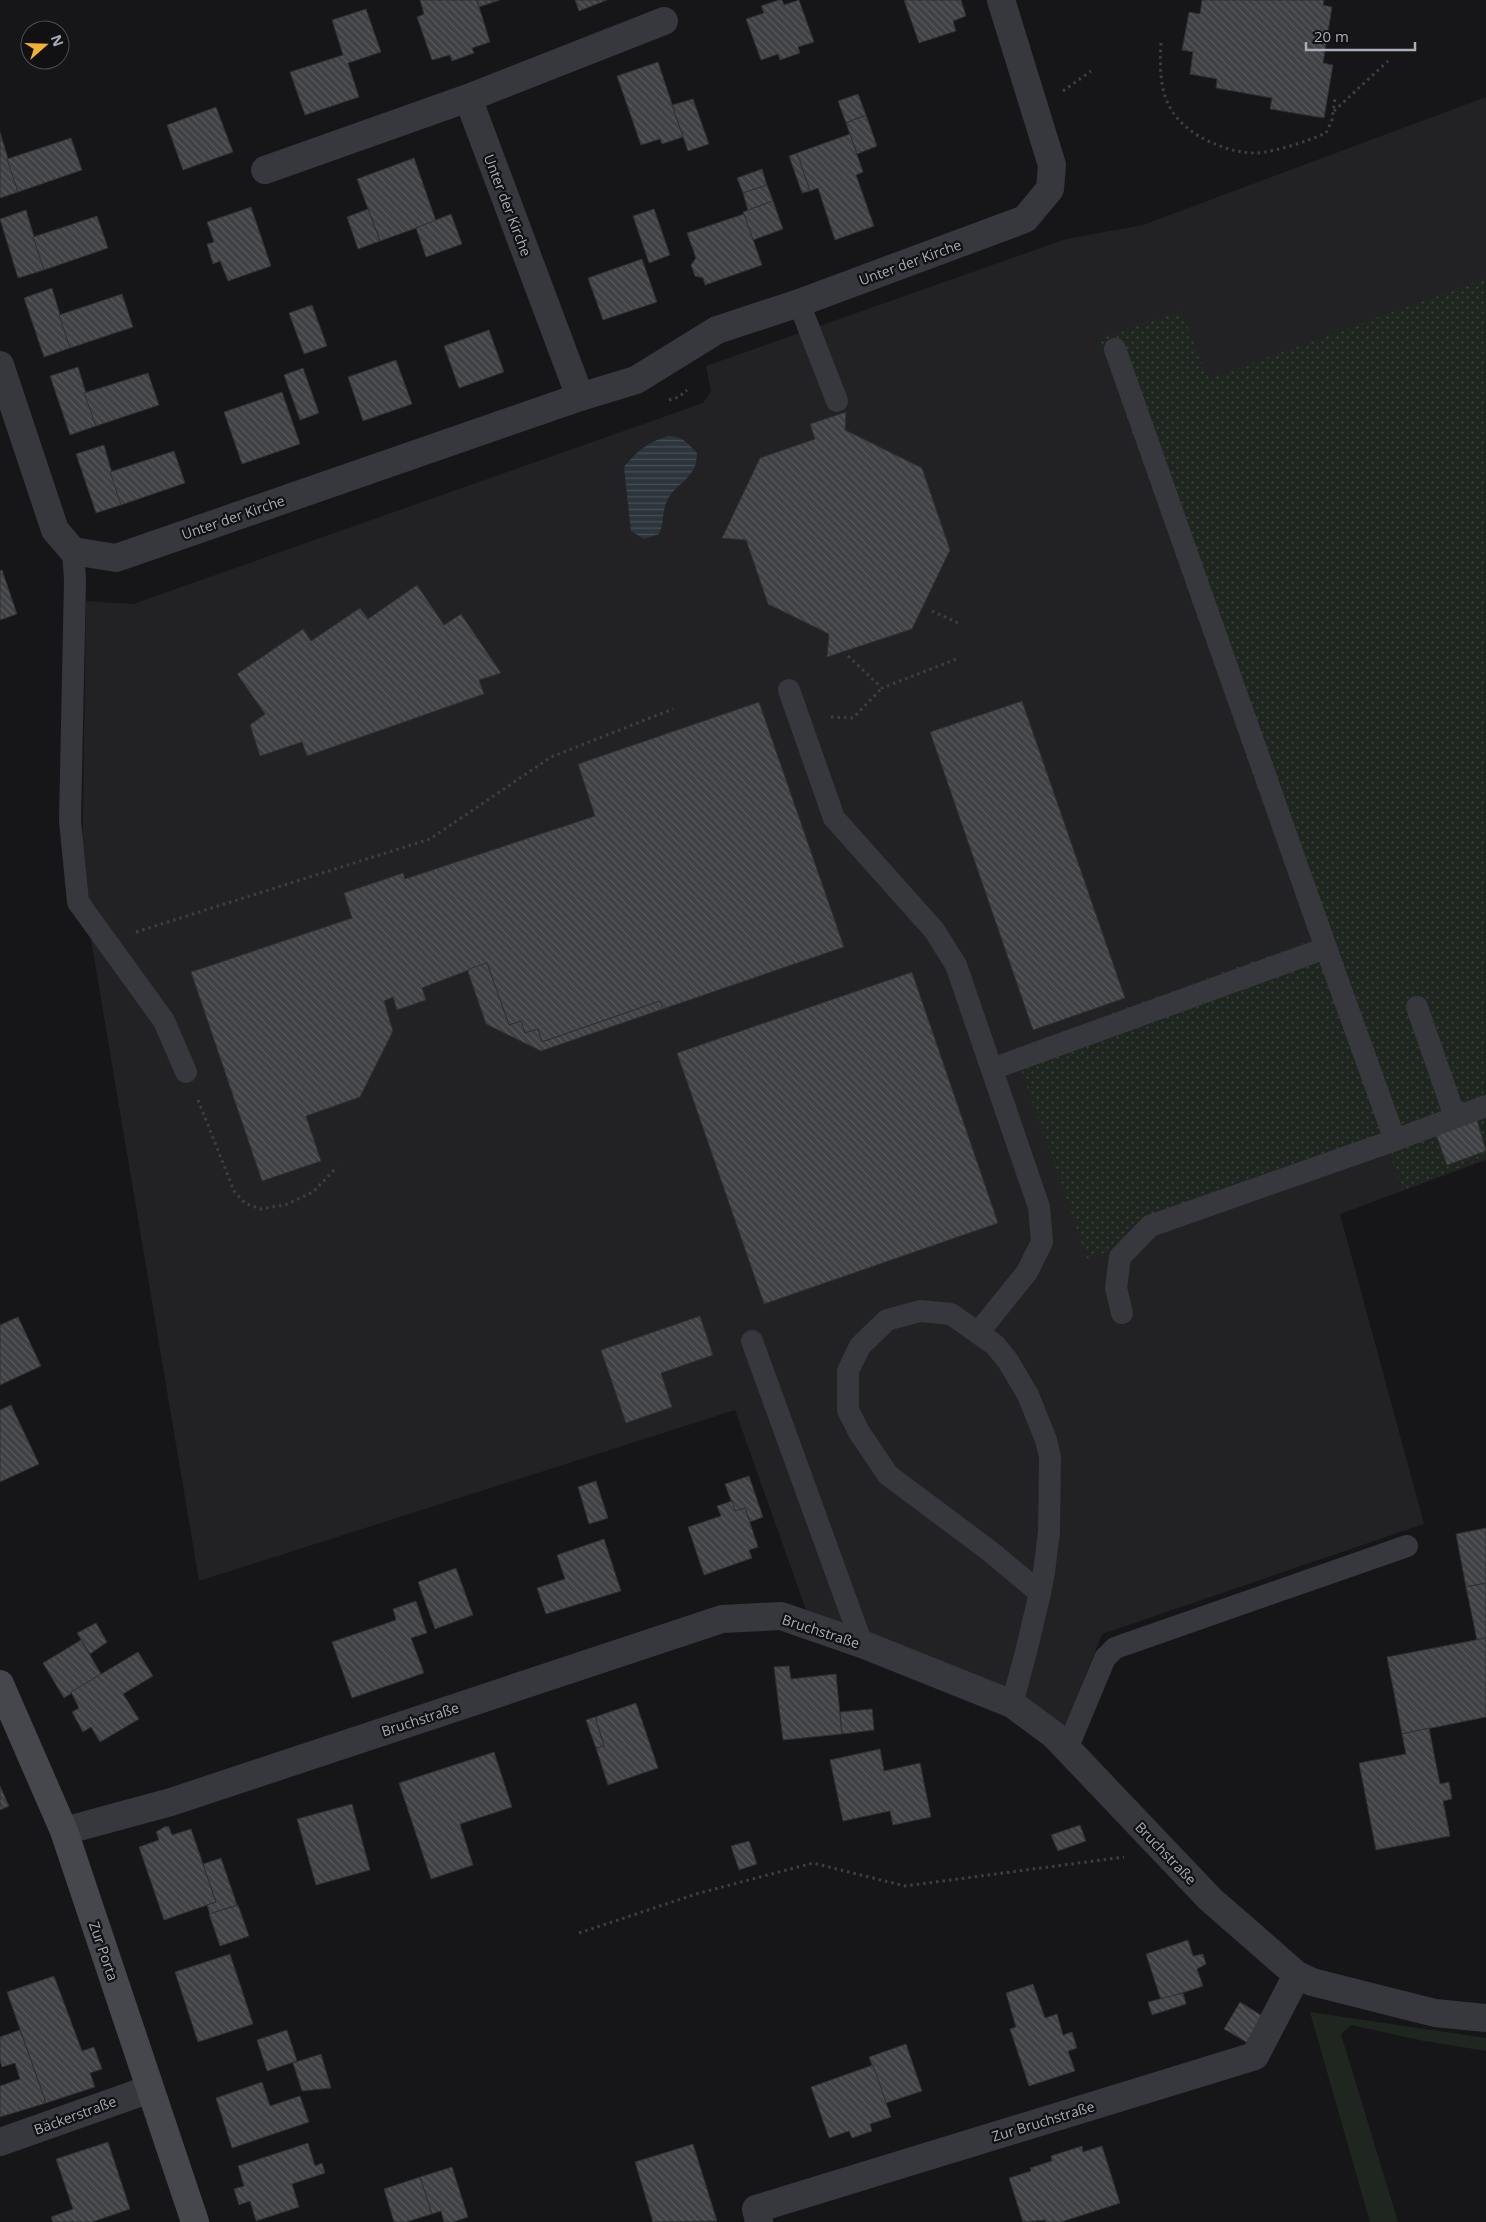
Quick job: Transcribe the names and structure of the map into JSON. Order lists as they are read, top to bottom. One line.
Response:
{"streets":{"main road":["Zur Porta"],"street":["Unter der Kirche","Bruchstraße","Bäckerstraße","Zur Bruchstraße"]},"crossings":[["Bruchstraße","Zur Porta"],["Bruchstraße","Zur Bruchstraße"],["Zur Porta","Bäckerstraße"]],"scale_bar":"20 m","north":"right"}
